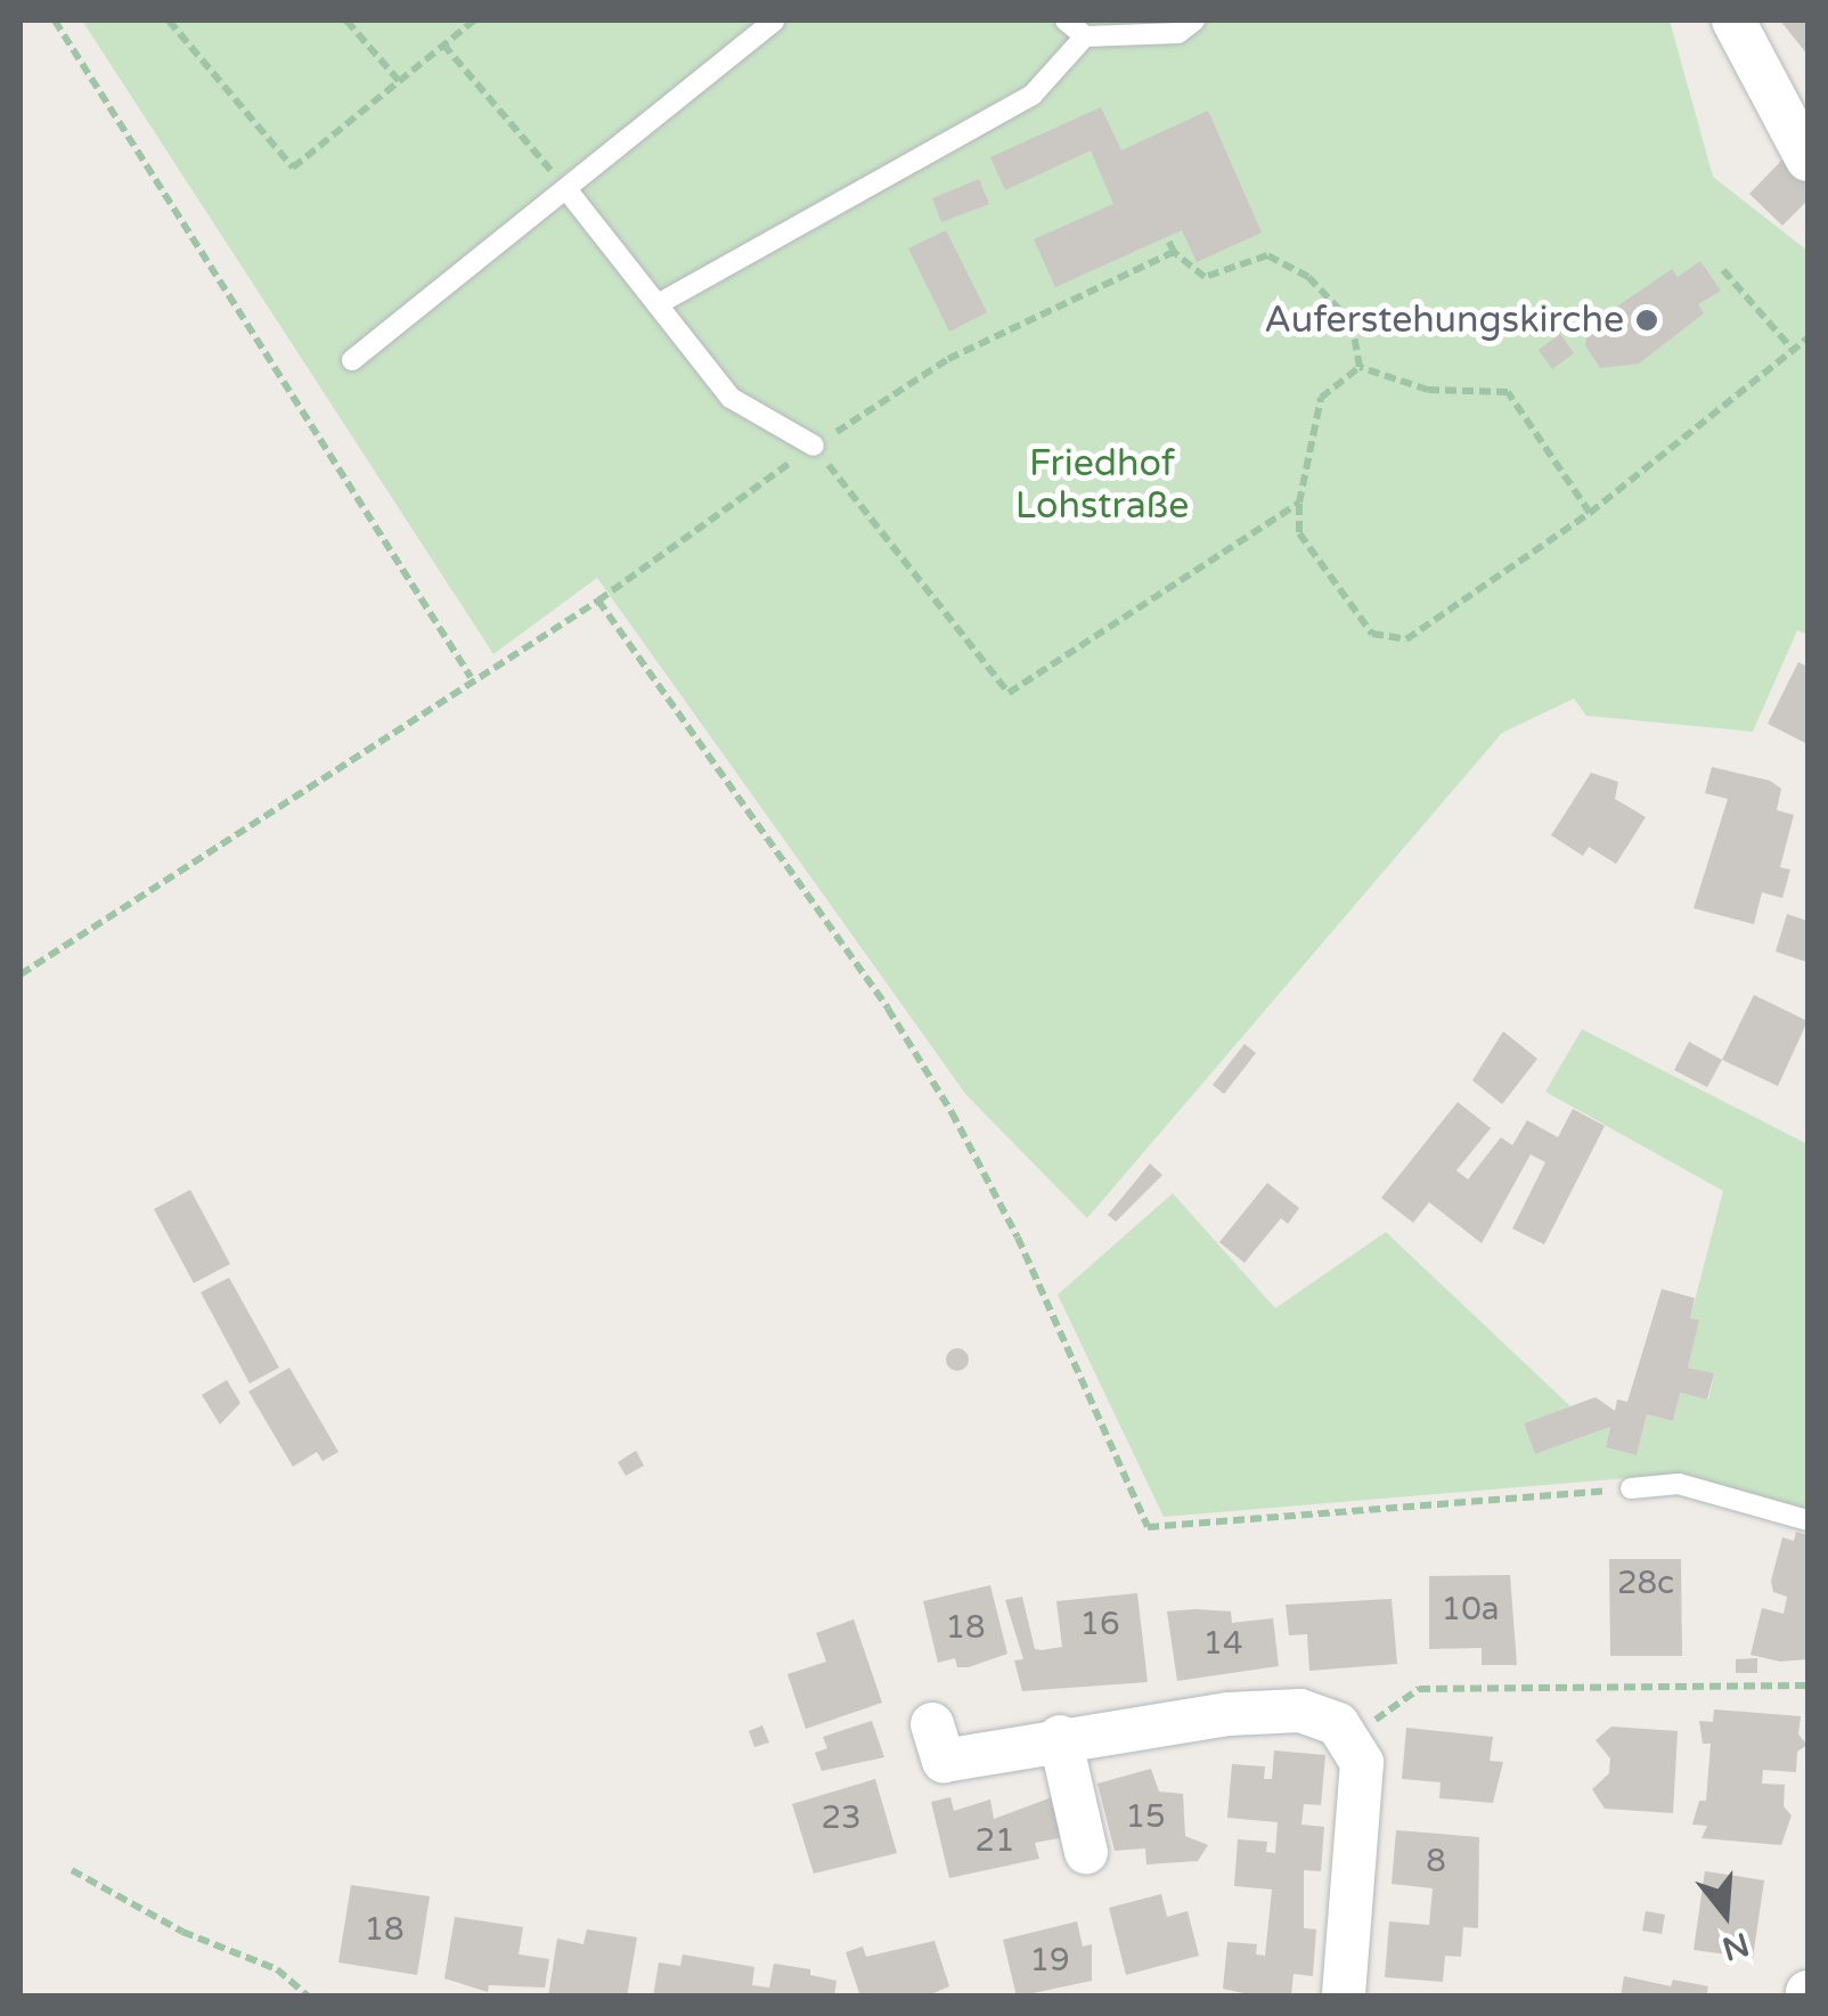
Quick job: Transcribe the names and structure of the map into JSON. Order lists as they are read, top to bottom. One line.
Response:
{"parks":["Friedhof Lohstraße"],"places":["Auferstehungskirche"],"house_numbers":["28c","10a","16","18","14","15","23","21","8","18","19"],"north":"bottom"}
